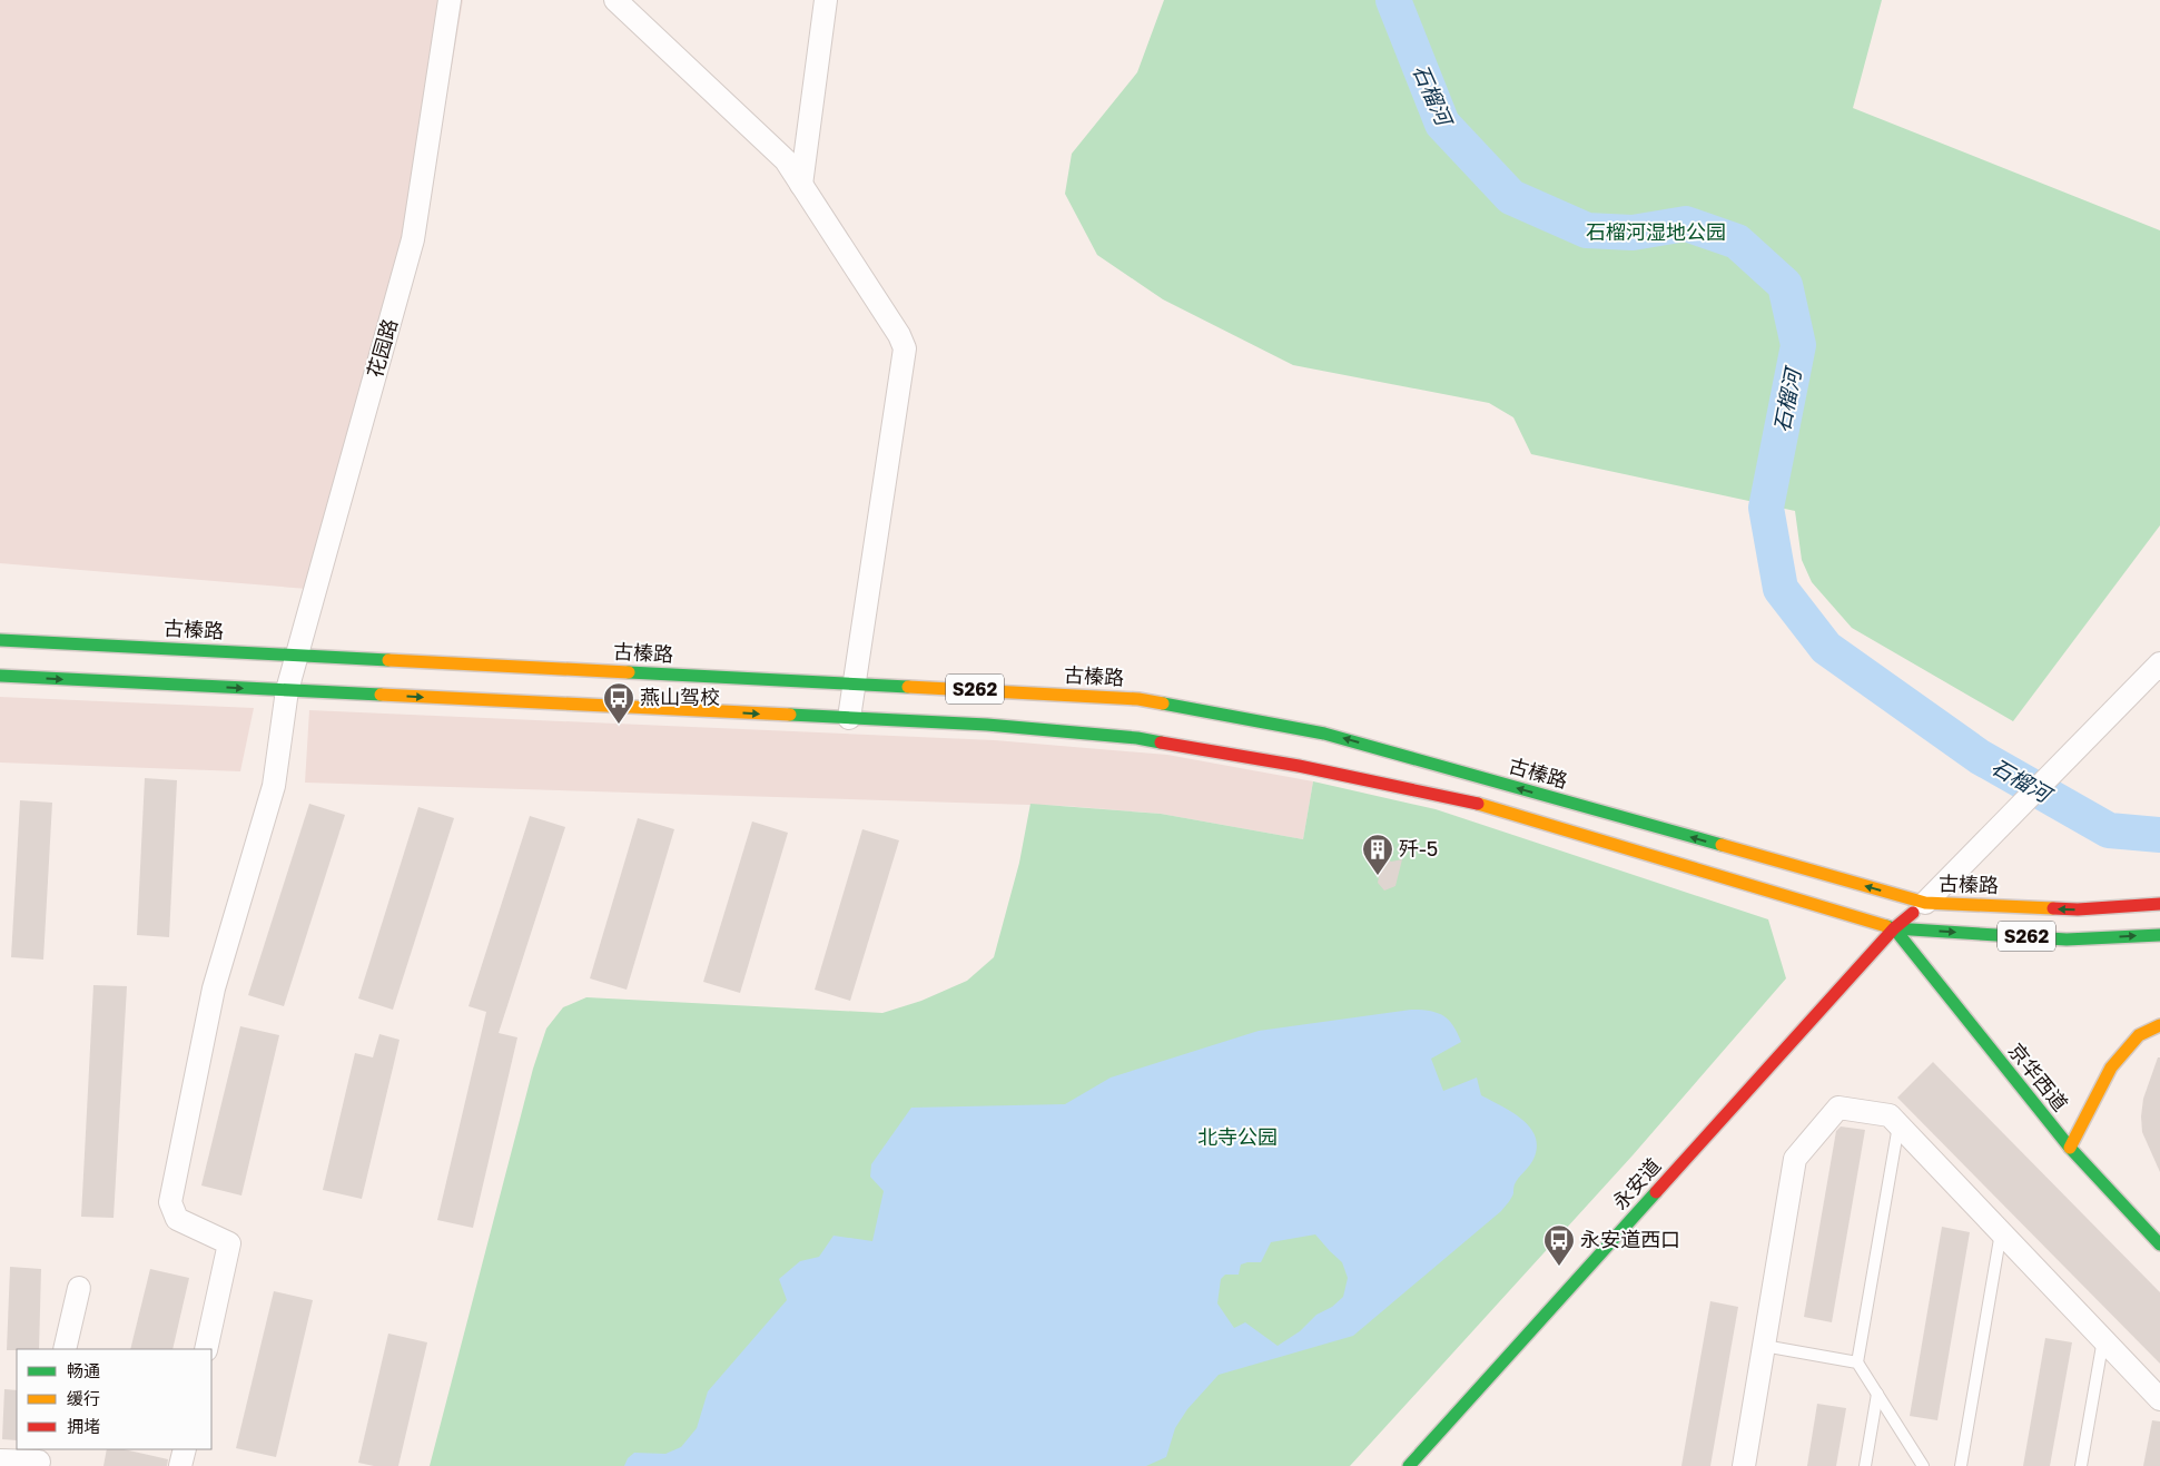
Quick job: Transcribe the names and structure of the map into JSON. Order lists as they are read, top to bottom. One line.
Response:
{"streets":{"main road":["古榛路","S262","京华西道","永安道"],"street":["花园路"]},"crossings":[["花园路","古榛路"],["花园路","S262"],["古榛路","永安道"],["S262","京华西道"],["S262","永安道"],["京华西道","永安道"]],"water":["石榴河"],"parks":["石榴河湿地公园","北寺公园"],"places":{"bus stop":["燕山驾校","永安道西口"],"building":["歼-5"]},"legend":["畅通","缓行","拥堵"]}
